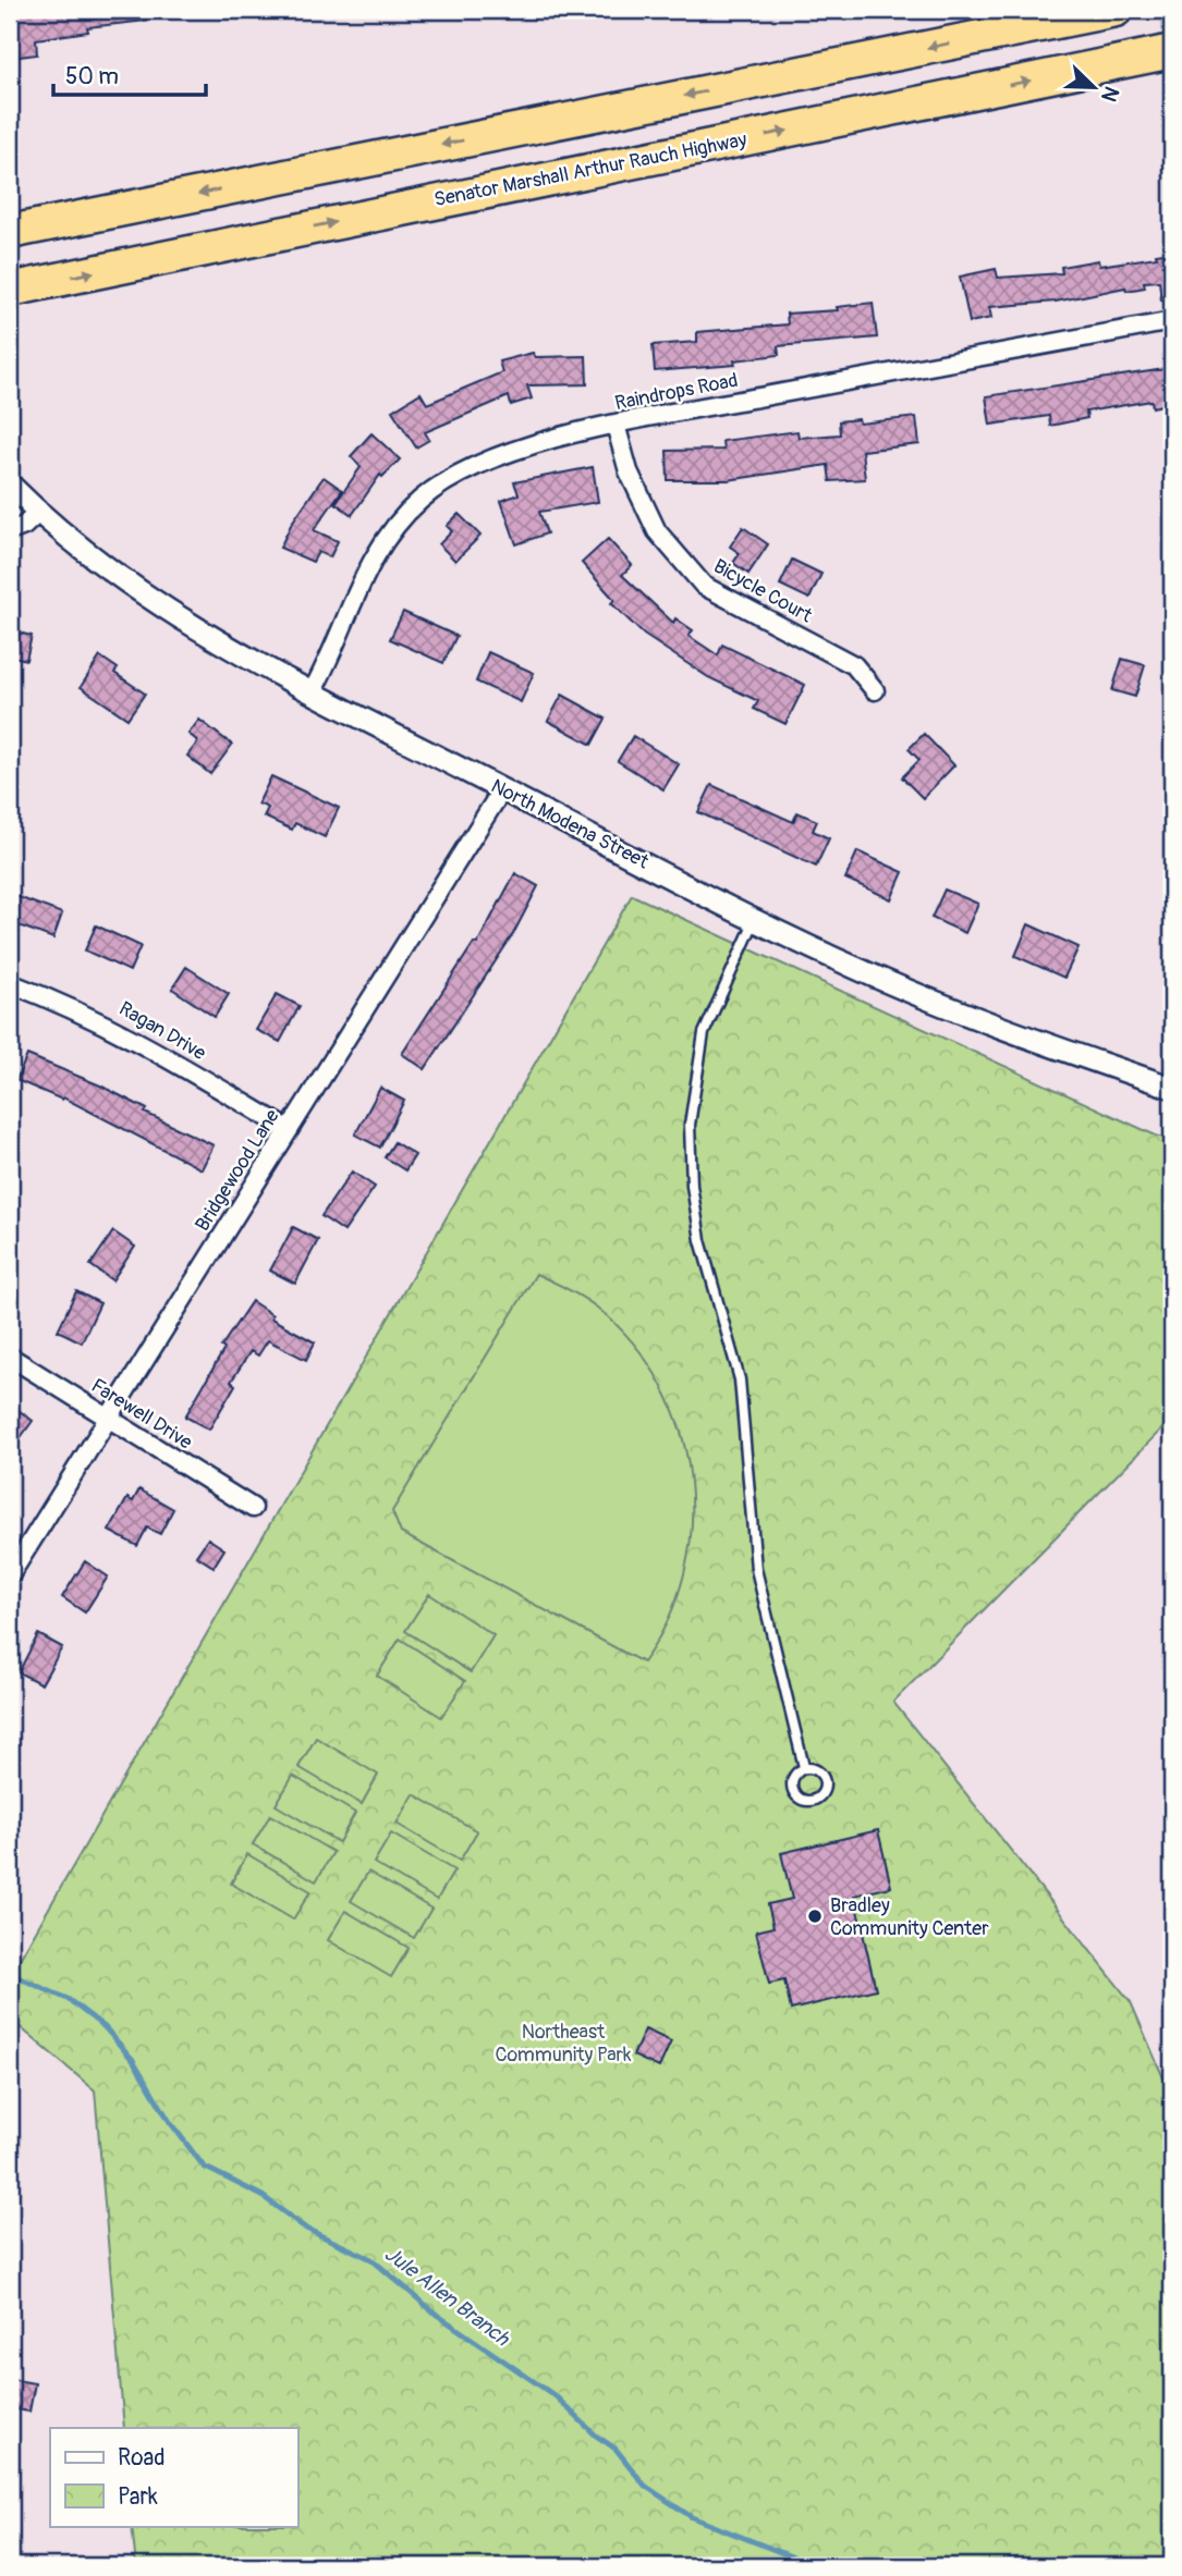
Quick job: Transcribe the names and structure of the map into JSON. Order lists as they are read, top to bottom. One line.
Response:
{"streets":{"highway":["Senator Marshall Arthur Rauch Highway"],"street":["Raindrops Road","Bicycle Court","North Modena Street","Ragan Drive","Bridgewood Lane","Farewell Drive"]},"crossings":[["Raindrops Road","Bicycle Court"],["Raindrops Road","North Modena Street"],["North Modena Street","Bridgewood Lane"],["Ragan Drive","Bridgewood Lane"],["Bridgewood Lane","Farewell Drive"]],"water":["Jule Allen Branch"],"parks":["Northeast Community Park"],"places":["Bradley Community Center"],"legend":["Road","Park"],"scale_bar":"50 m","north":"bottom right"}
